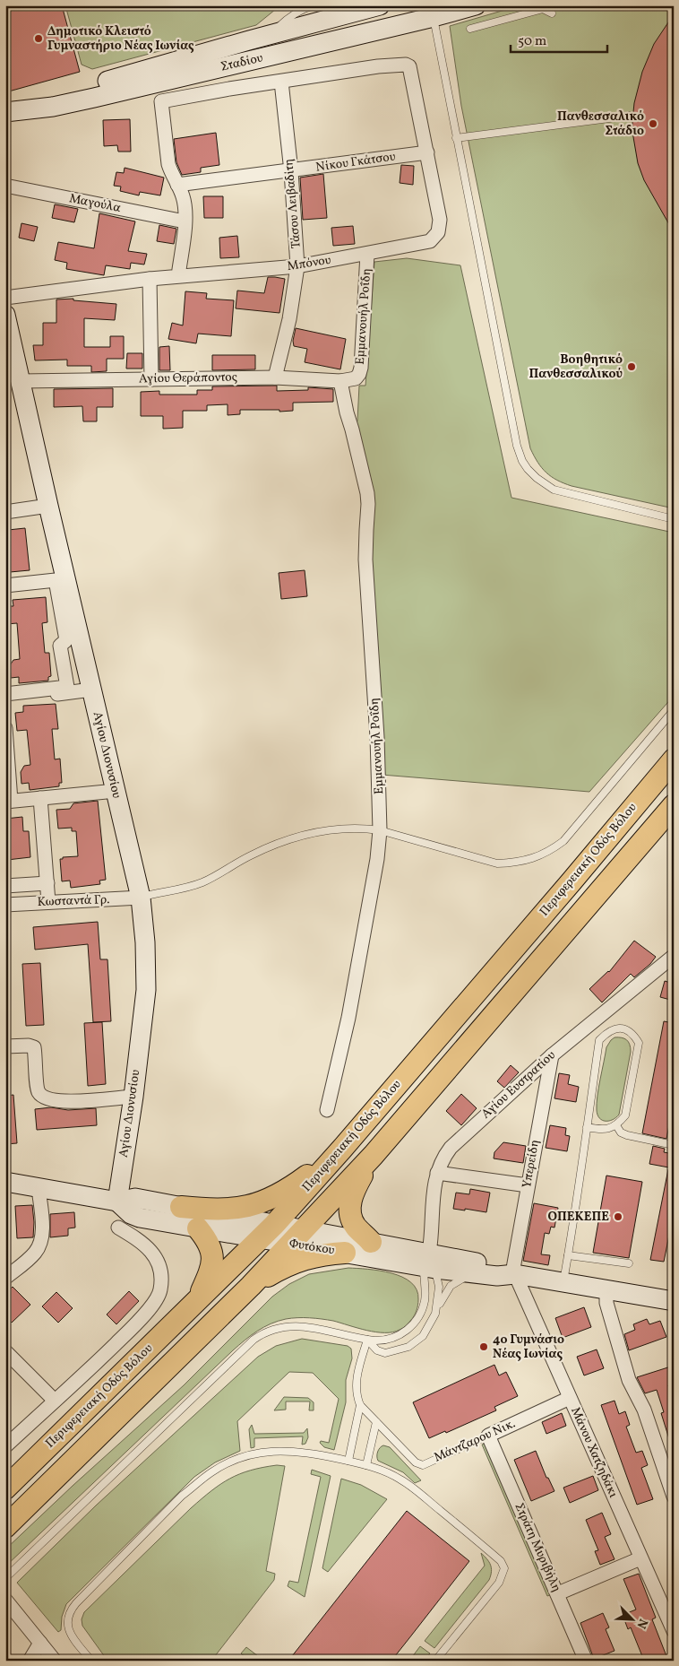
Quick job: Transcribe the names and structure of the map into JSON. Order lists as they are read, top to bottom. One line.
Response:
{"streets":{"main road":["Σταδίου","Αγίου Διονυσίου","Περιφερειακή Οδός Βόλου","Φυτόκου"],"street":["Νίκου Γκάτσου","Μαγούλα","Τάσου Λειβαδίτη","Μπόνου","Εμμανουήλ Ροΐδη","Αγίου Θεράποντος","Κωσταντά Γρ.","Αγίου Ευστρατίου","Υπερείδη","Μάντζαρου Νικ.","Μάνου Χατζηδάκι","Στράτη Μυριβήλη"]},"crossings":[["Νίκου Γκάτσου","Τάσου Λειβαδίτη"],["Νίκου Γκάτσου","Μπόνου"],["Τάσου Λειβαδίτη","Μπόνου"],["Τάσου Λειβαδίτη","Αγίου Θεράποντος"],["Μπόνου","Εμμανουήλ Ροΐδη"],["Εμμανουήλ Ροΐδη","Αγίου Θεράποντος"],["Αγίου Θεράποντος","Αγίου Διονυσίου"],["Αγίου Διονυσίου","Κωσταντά Γρ."],["Αγίου Διονυσίου","Φυτόκου"],["Περιφερειακή Οδός Βόλου","Φυτόκου"],["Αγίου Ευστρατίου","Υπερείδη"],["Αγίου Ευστρατίου","Φυτόκου"],["Υπερείδη","Φυτόκου"],["Υπερείδη","Μάνου Χατζηδάκι"],["Φυτόκου","Μάνου Χατζηδάκι"],["Μάντζαρου Νικ.","Μάνου Χατζηδάκι"],["Μάντζαρου Νικ.","Στράτη Μυριβήλη"]],"places":["Δημοτικό Κλειστό Γυμναστήριο Νέας Ιωνίας","Πανθεσσαλικό Στάδιο","Βοηθητικό Πανθεσσαλικού","ΟΠΕΚΕΠΕ","4ο Γυμνάσιο Νέας Ιωνίας"],"scale_bar":"50 m","north":"bottom right"}
